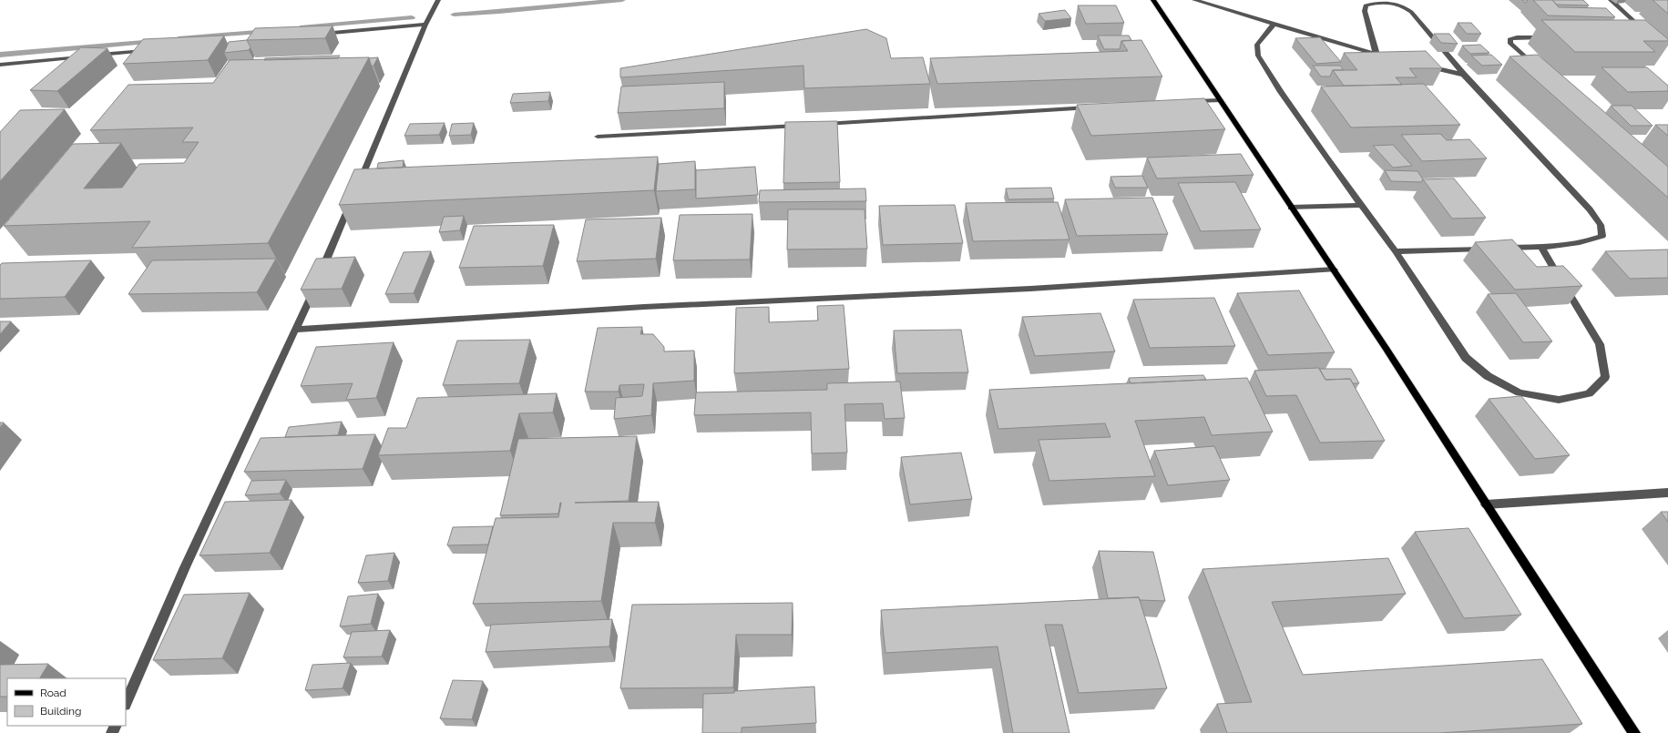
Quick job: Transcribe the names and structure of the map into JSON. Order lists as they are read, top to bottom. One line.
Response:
{"legend":["Road","Building"]}
